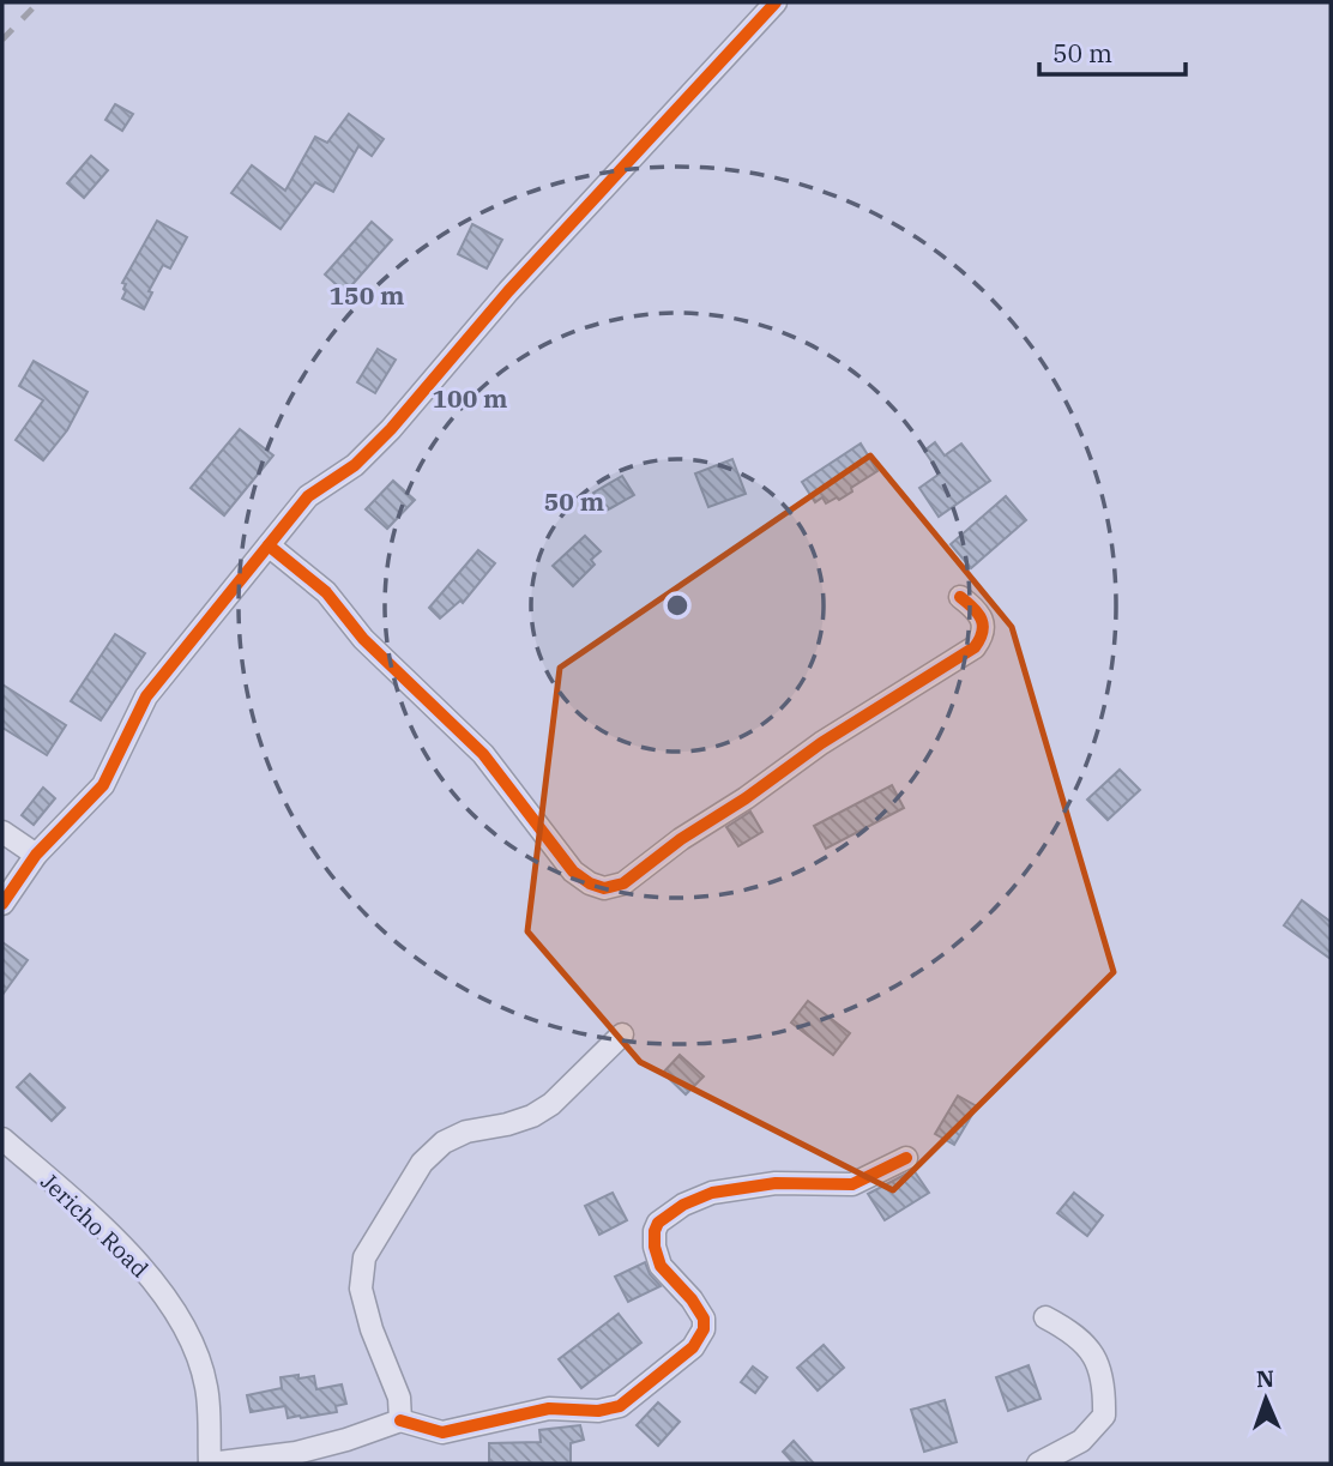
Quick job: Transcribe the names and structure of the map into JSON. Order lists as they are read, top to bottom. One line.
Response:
{"streets":{"street":["Jericho Road"]},"scale_bar":"50 m","north":"top","rings":["150 m","100 m","50 m"]}
